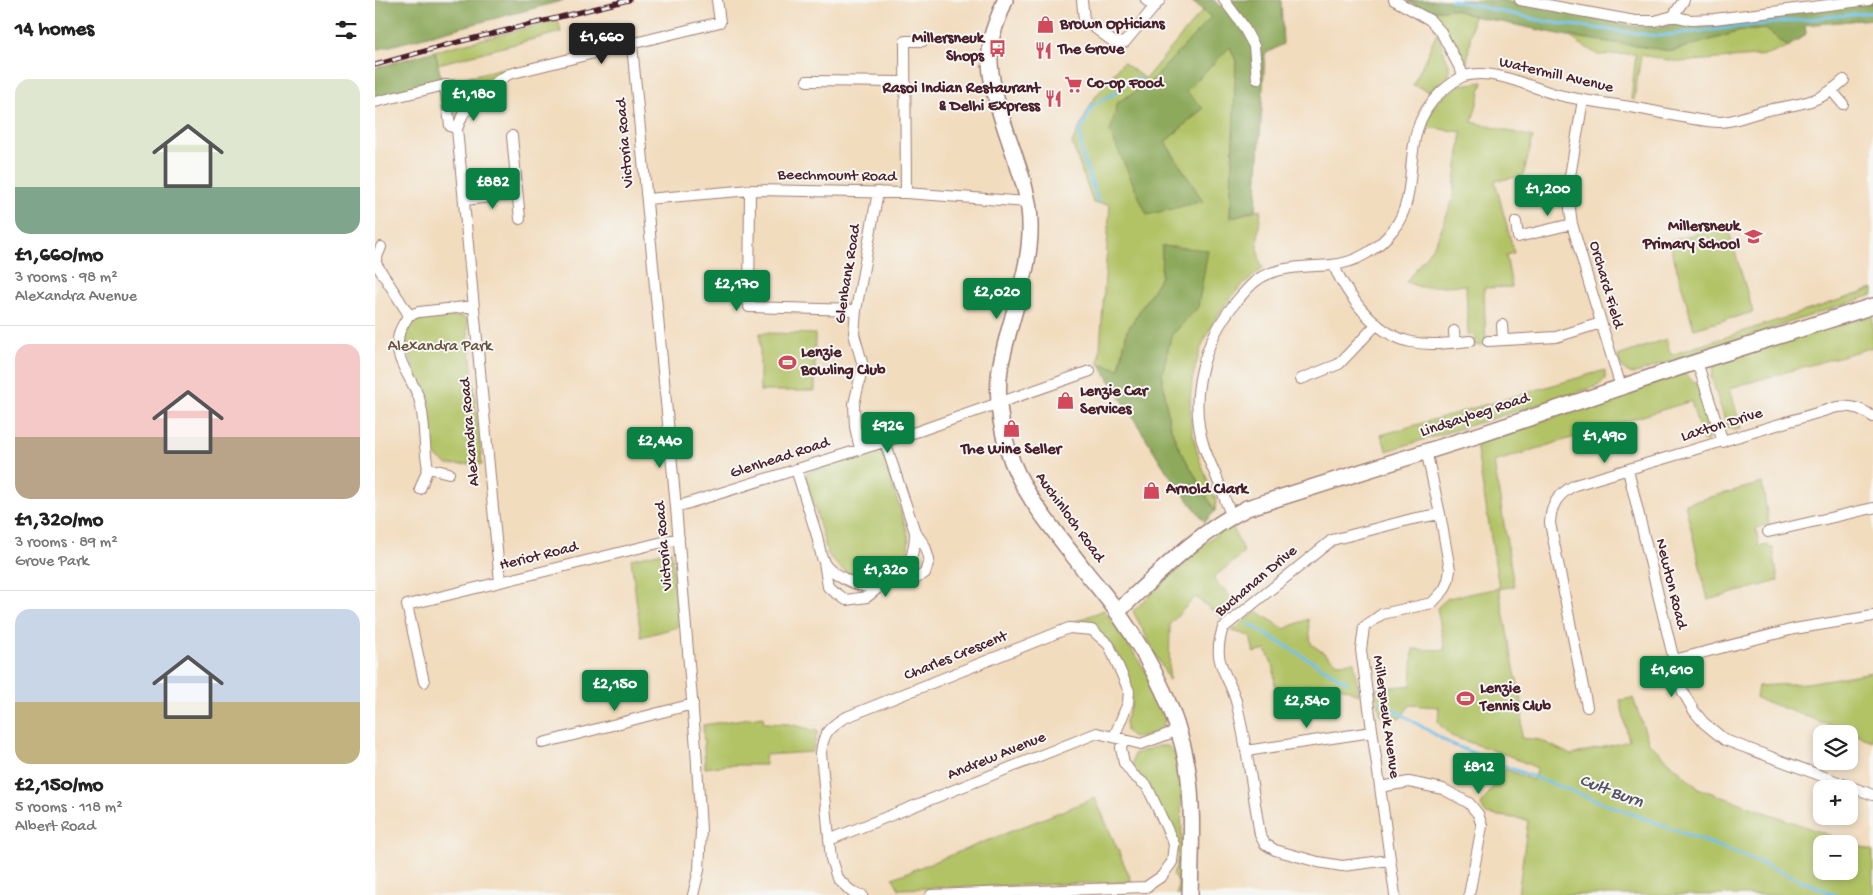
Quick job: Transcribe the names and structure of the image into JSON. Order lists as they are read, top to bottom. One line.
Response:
{"streets":{"main road":["Lindsaybeg Road","Auchinloch Road"],"street":["Watermill Avenue","Victoria Road","Beechmount Road","Glenbank Road","Orchard Field","Laxton Drive","Alexandra Road","Glenhead Road","Heriot Road","Buchanan Drive","Newton Road","Charles Crescent","Millersneuk Avenue","Andrew Avenue"]},"crossings":[["Watermill Avenue","Orchard Field"],["Victoria Road","Beechmount Road"],["Victoria Road","Glenhead Road"],["Victoria Road","Heriot Road"],["Beechmount Road","Glenbank Road"],["Beechmount Road","Auchinloch Road"],["Glenbank Road","Glenhead Road"],["Orchard Field","Lindsaybeg Road"],["Lindsaybeg Road","Auchinloch Road"],["Lindsaybeg Road","Millersneuk Avenue"],["Laxton Drive","Newton Road"],["Alexandra Road","Heriot Road"],["Glenhead Road","Auchinloch Road"],["Auchinloch Road","Andrew Avenue"],["Buchanan Drive","Millersneuk Avenue"],["Charles Crescent","Andrew Avenue"]],"water":["Cult Burn"],"parks":["Alexandra Park"],"places":{"shop":["Brown Opticians","Lenzie Car Services","The Wine Seller","Arnold Clark"],"bus stop":["Millersneuk Shops"],"restaurant":["The Grove","Rasoi Indian Restaurant & Delhi Express"],"supermarket":["Co-op Food"],"school or university":["Millersneuk Primary School"],"sports":["Lenzie Bowling Club","Lenzie Tennis Club"]},"page":{"heading":"14 homes","price":["£1,660","£1,180","£882","£1,200","£2,170","£2,020","£926","£1,490","£2,440","£1,320","£1,610","£2,150","£2,540","£812"],"list":[{"name":"£1,660/mo","note":"3 rooms · 98 m² · Alexandra Avenue"},{"name":"£1,320/mo","note":"3 rooms · 89 m² · Grove Park"},{"name":"£2,150/mo","note":"5 rooms · 118 m² · Albert Road"}],"map_buttons":["+","−"]}}
